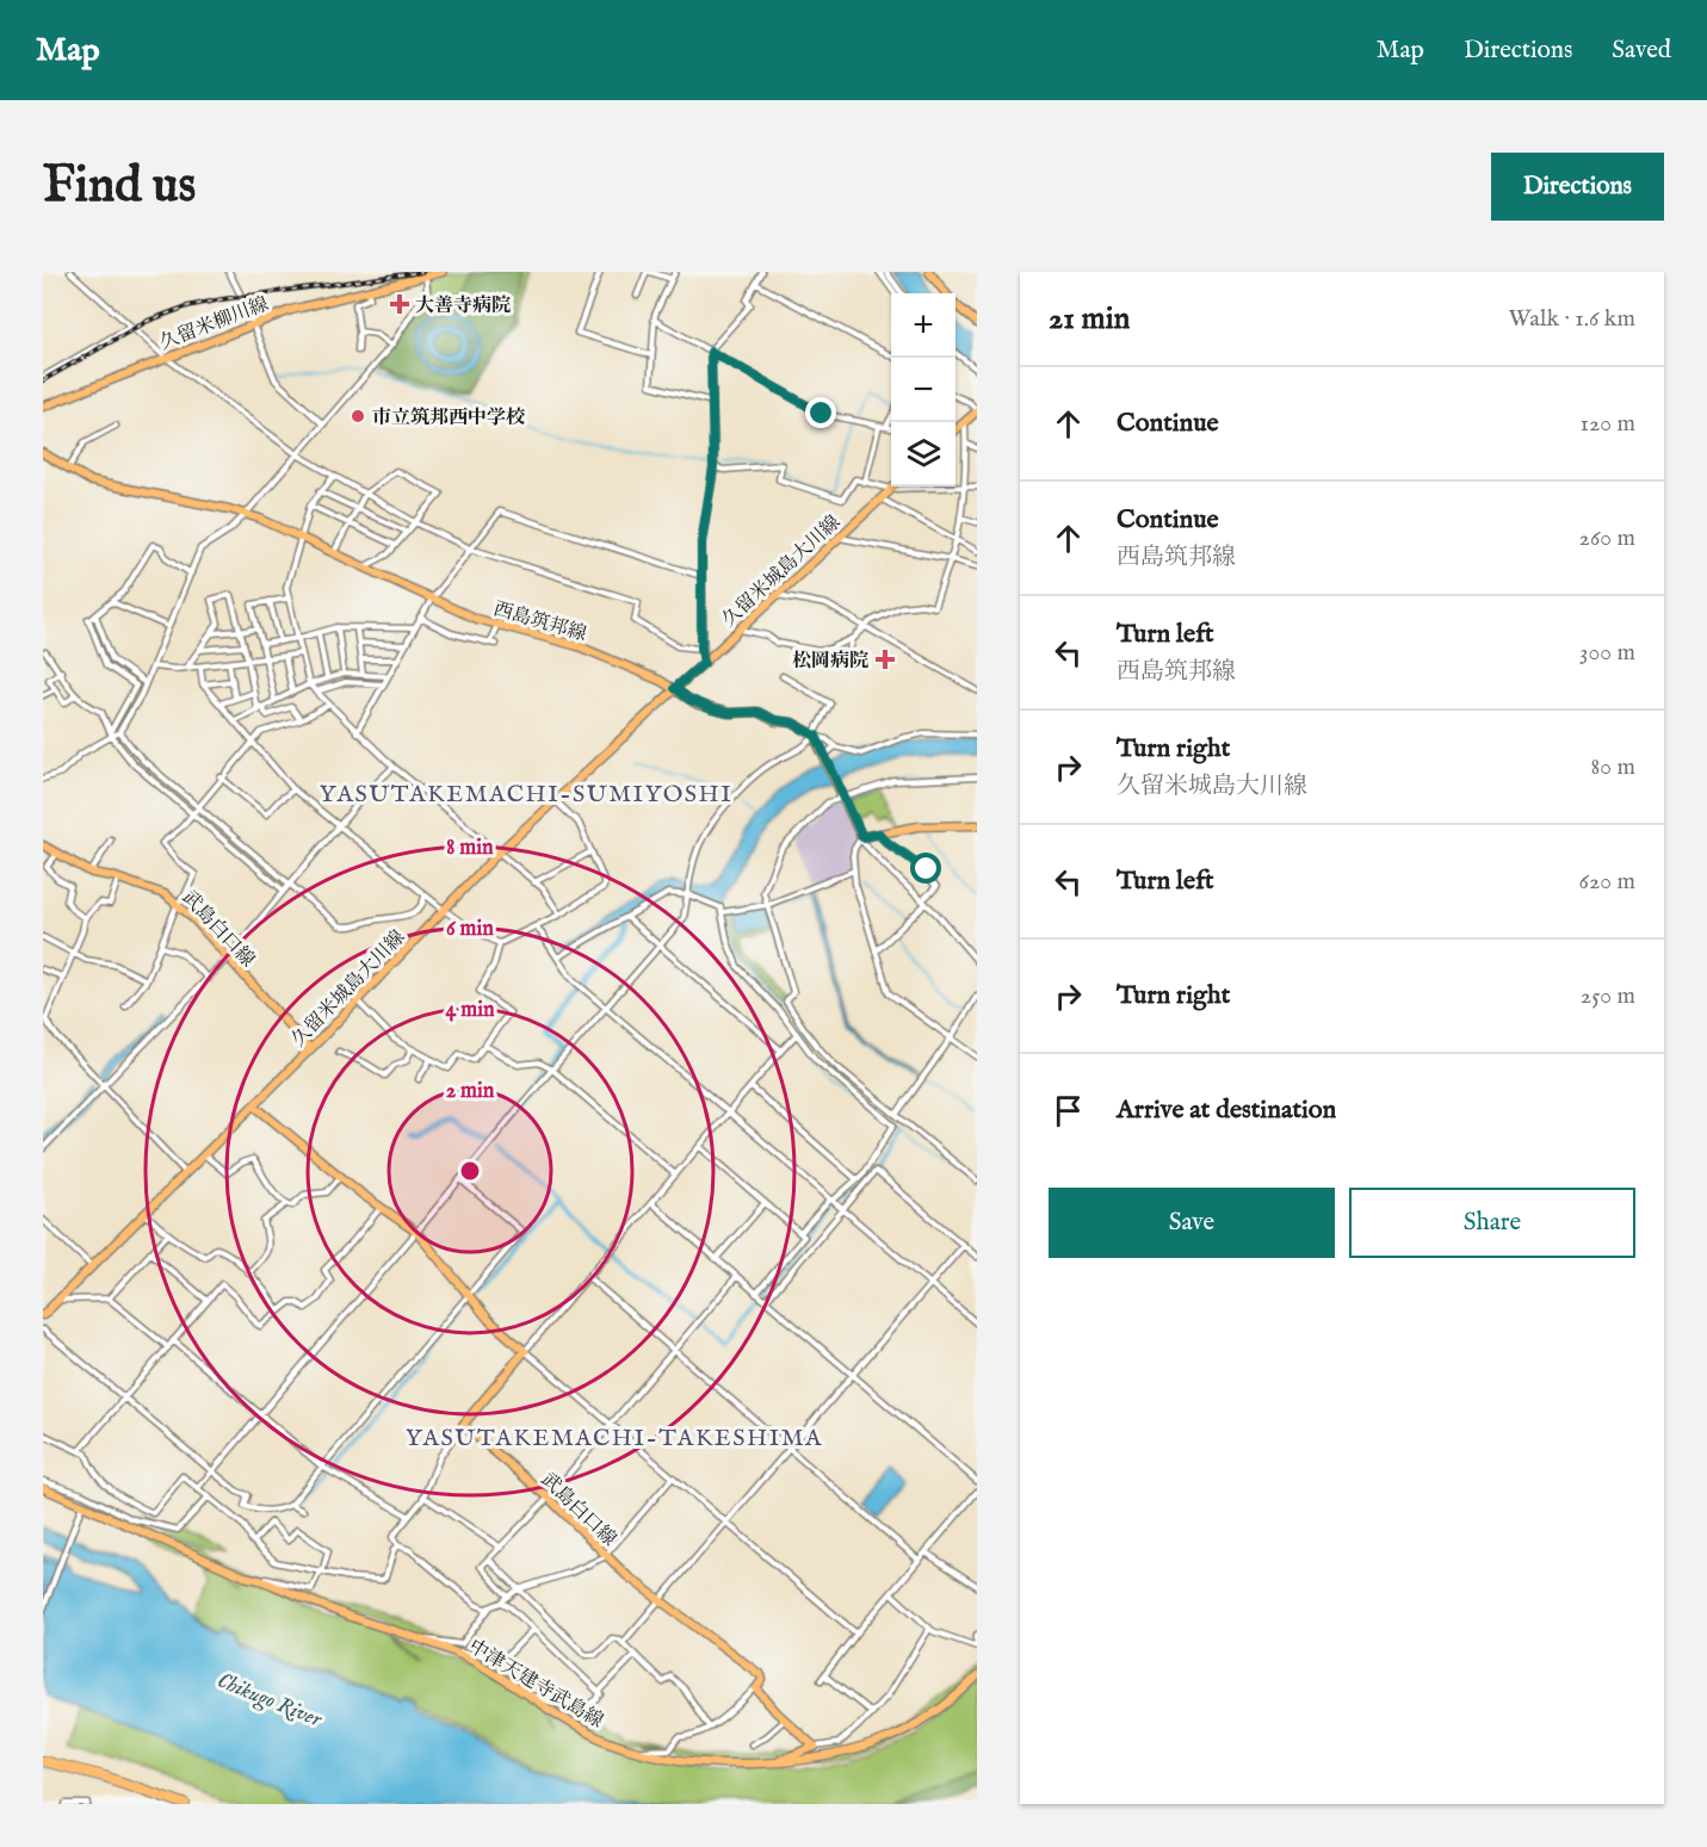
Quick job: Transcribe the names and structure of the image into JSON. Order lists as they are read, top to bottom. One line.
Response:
{"streets":{"main road":["久留米柳川線","久留米城島大川線","西島筑邦線","武島白口線","中津天建寺武島線"]},"crossings":[["久留米城島大川線","西島筑邦線"],["久留米城島大川線","武島白口線"]],"districts":["YASUTAKEMACHI-SUMIYOSHI","YASUTAKEMACHI-TAKESHIMA"],"water":["Chikugo River"],"places":{"health":["大善寺病院","松岡病院"],"other":["市立筑邦西中学校"]},"page":{"header":"Map","nav":["Map","Directions","Saved"],"buttons":["Directions",["Save","Share"]],"title":"Find us","heading":["21 min","Walk · 1.6 km"],"map_buttons":["+","−"],"list":[["Continue","120 m"],["Continue","西島筑邦線","260 m"],["Turn left","西島筑邦線","300 m"],["Turn right","久留米城島大川線","80 m"],["Turn left","620 m"],["Turn right","250 m"],"Arrive at destination"]},"rings":["8 min","6 min","4 min","2 min"]}
